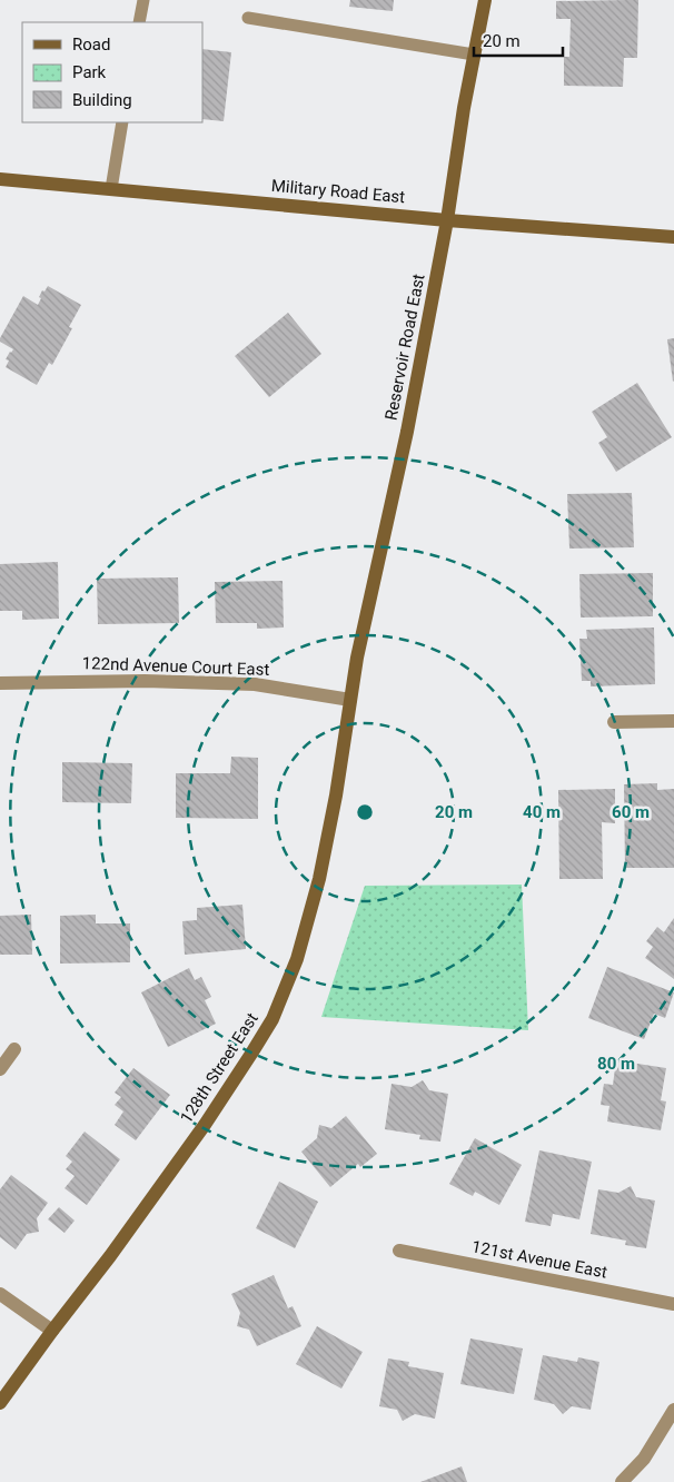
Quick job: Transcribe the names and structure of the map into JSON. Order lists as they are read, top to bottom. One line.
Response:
{"streets":{"street":["Military Road East","Reservoir Road East","122nd Avenue Court East","128th Street East","121st Avenue East"]},"crossings":[["Military Road East","Reservoir Road East"],["Reservoir Road East","122nd Avenue Court East"],["Reservoir Road East","128th Street East"],["122nd Avenue Court East","128th Street East"]],"legend":["Road","Park","Building"],"scale_bar":"20 m","rings":["20 m","40 m","60 m","80 m"]}
